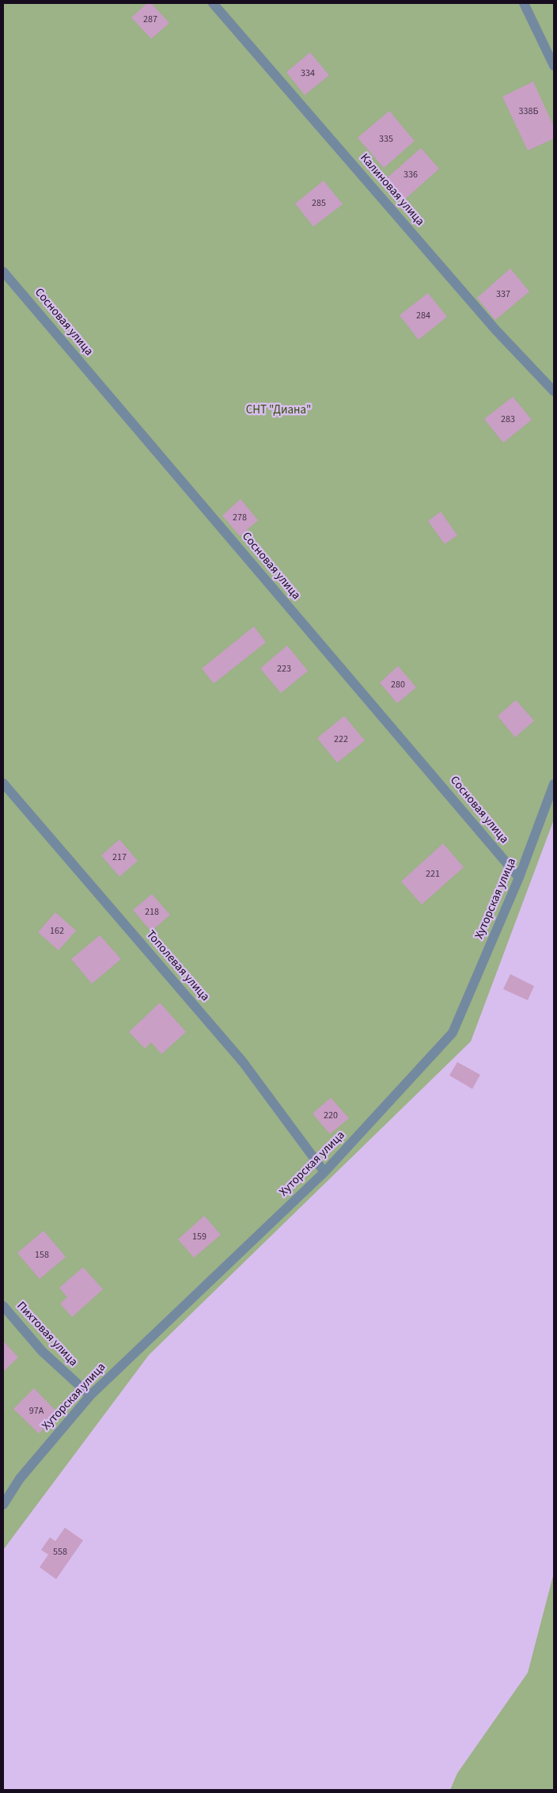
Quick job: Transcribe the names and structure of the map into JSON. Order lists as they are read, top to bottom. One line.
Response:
{"streets":{"street":["Калиновая улица","Сосновая улица","Хуторская улица","Тополевая улица","Пихтовая улица"]},"crossings":[["Сосновая улица","Хуторская улица"],["Хуторская улица","Тополевая улица"],["Хуторская улица","Пихтовая улица"]],"parks":["СНТ \"Диана\""],"house_numbers":["287","334","338Б","335","336","285","337","284","283","278","223","280","222","217","221","218","162","220","159","158","97А","558"]}
